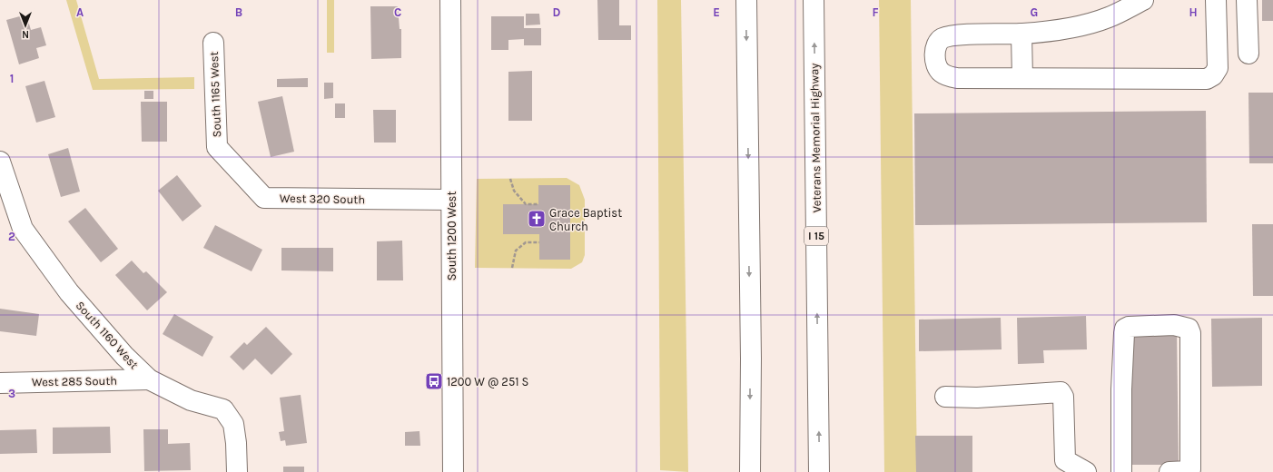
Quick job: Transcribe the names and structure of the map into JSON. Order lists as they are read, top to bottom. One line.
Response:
{"streets":{"main road":["South 1165 West","Veterans Memorial Highway","West 320 South","South 1200 West","I 15","South 1160 West","West 285 South"]},"crossings":[["South 1165 West","West 320 South"],["West 320 South","South 1200 West"],["South 1160 West","West 285 South"]],"places":{"church":["Grace Baptist Church"],"bus stop":["1200 W @ 251 S"]},"north":"bottom","grid":{"columns":["A","B","C","D","E","F","G","H"],"rows":["1","2","3"]}}
